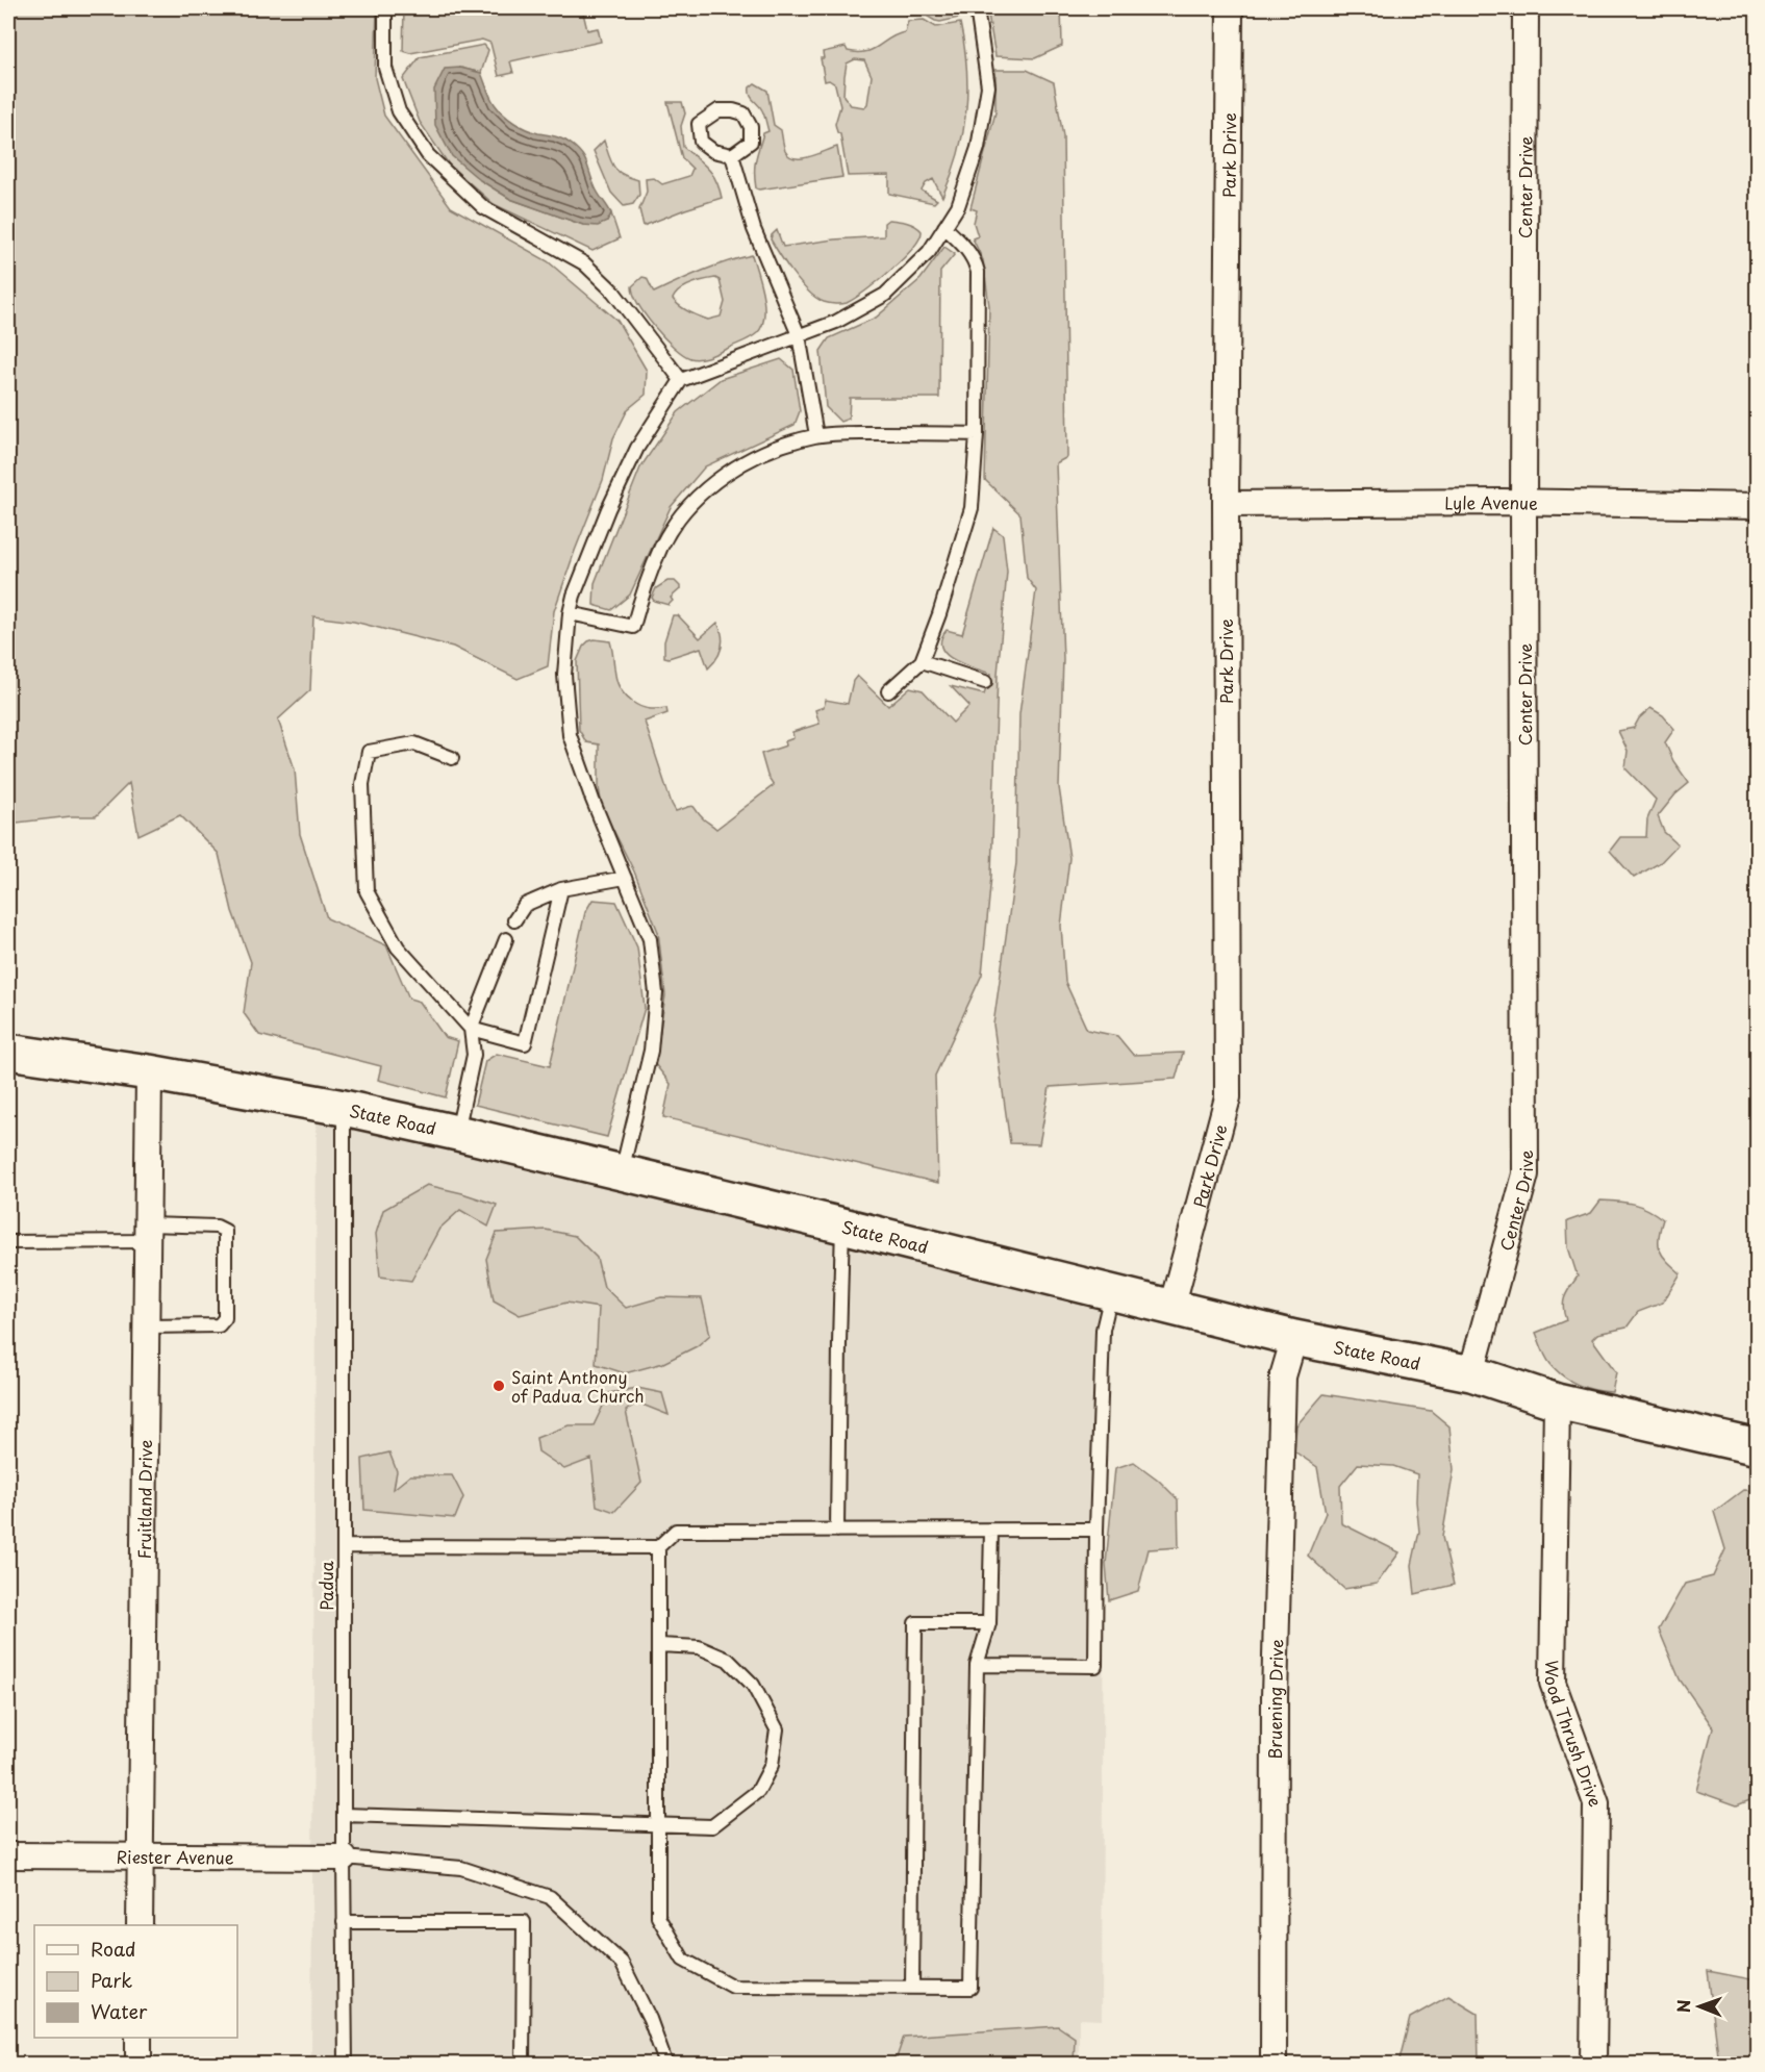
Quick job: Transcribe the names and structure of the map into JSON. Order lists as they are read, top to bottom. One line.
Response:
{"streets":{"main road":["State Road"],"street":["Park Drive","Center Drive","Lyle Avenue","Fruitland Drive","Bruening Drive","Wood Thrush Drive","Riester Avenue"],"lane":["Padua"]},"crossings":[["Park Drive","Lyle Avenue"],["Park Drive","State Road"],["Center Drive","Lyle Avenue"],["Center Drive","State Road"],["State Road","Fruitland Drive"],["State Road","Padua"],["State Road","Bruening Drive"],["State Road","Wood Thrush Drive"],["Fruitland Drive","Riester Avenue"],["Padua","Riester Avenue"]],"places":["Saint Anthony of Padua Church"],"legend":["Road","Park","Water"],"north":"left"}
